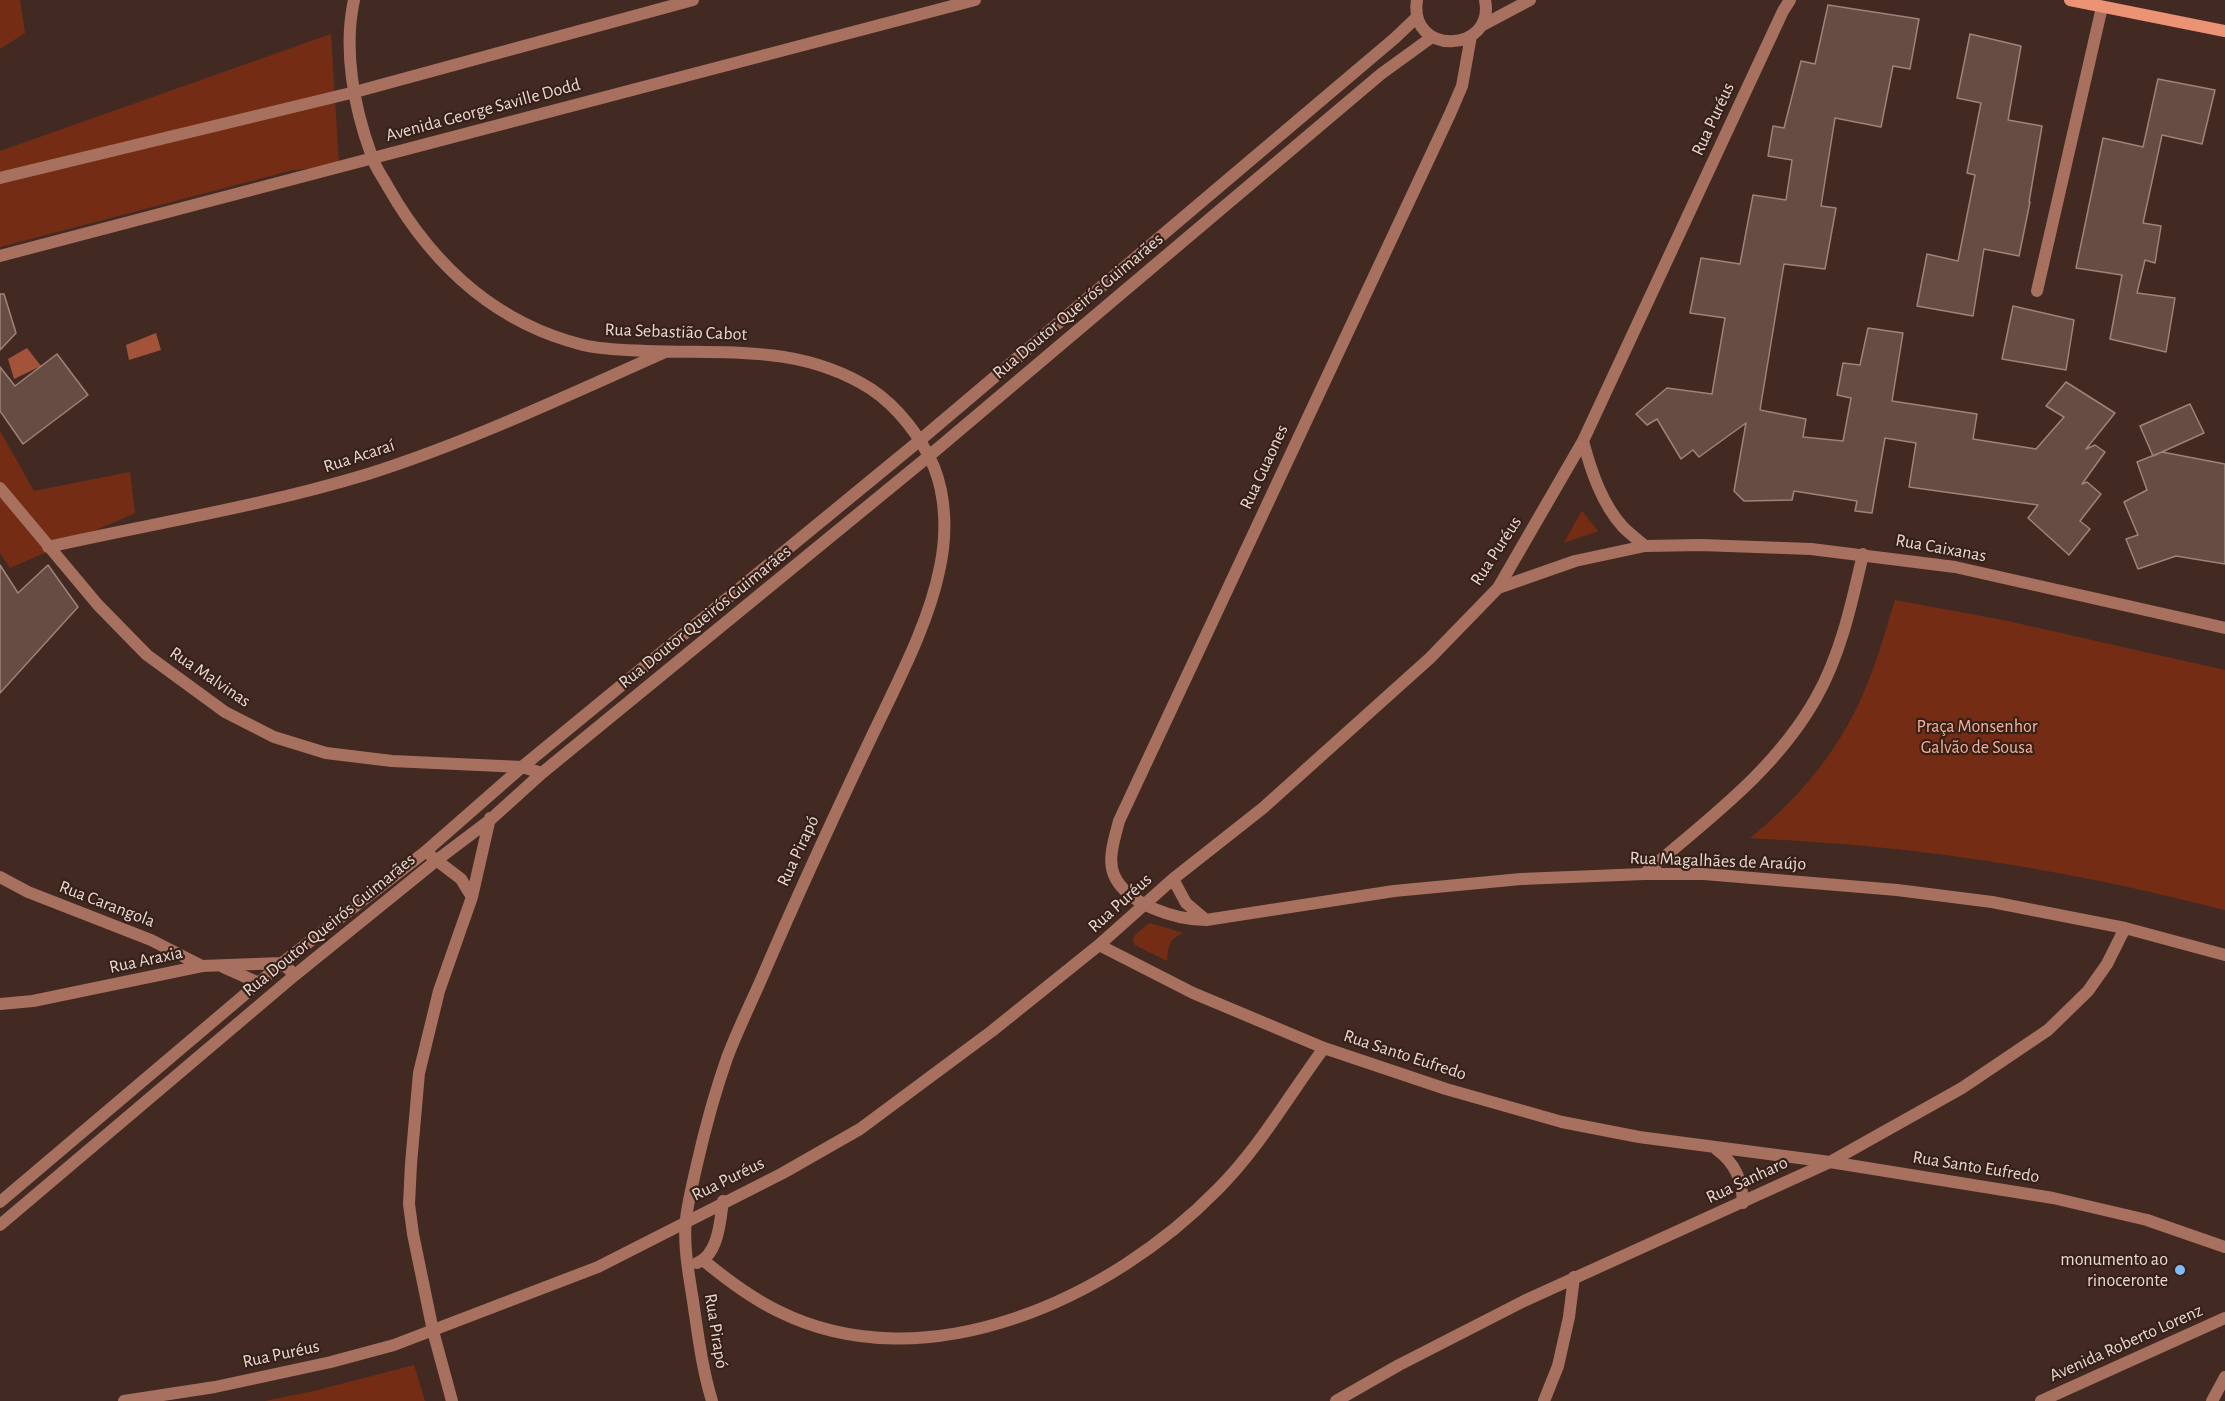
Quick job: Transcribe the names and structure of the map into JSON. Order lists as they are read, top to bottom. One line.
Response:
{"streets":{"street":["Avenida George Saville Dodd","Rua Puréus","Rua Doutor Queirós Guimarães","Rua Sebastião Cabot","Rua Acaraí","Rua Guaones","Rua Caixanas","Rua Malvinas","Rua Pirapó","Rua Magalhães de Araújo","Rua Carangola","Rua Araxia","Rua Santo Eufredo","Rua Sanharo","Avenida Roberto Lorenz"]},"crossings":[["Avenida George Saville Dodd","Rua Sebastião Cabot"],["Rua Puréus","Rua Guaones"],["Rua Puréus","Rua Caixanas"],["Rua Puréus","Rua Pirapó"],["Rua Puréus","Rua Magalhães de Araújo"],["Rua Puréus","Rua Santo Eufredo"],["Rua Doutor Queirós Guimarães","Rua Sebastião Cabot"],["Rua Doutor Queirós Guimarães","Rua Malvinas"],["Rua Doutor Queirós Guimarães","Rua Pirapó"],["Rua Doutor Queirós Guimarães","Rua Araxia"],["Rua Sebastião Cabot","Rua Acaraí"],["Rua Sebastião Cabot","Rua Pirapó"],["Rua Acaraí","Rua Malvinas"],["Rua Guaones","Rua Magalhães de Araújo"],["Rua Magalhães de Araújo","Rua Sanharo"],["Rua Carangola","Rua Araxia"],["Rua Santo Eufredo","Rua Sanharo"]],"parks":["Praça Monsenhor Galvão de Sousa"],"places":["monumento ao rinoceronte"]}
